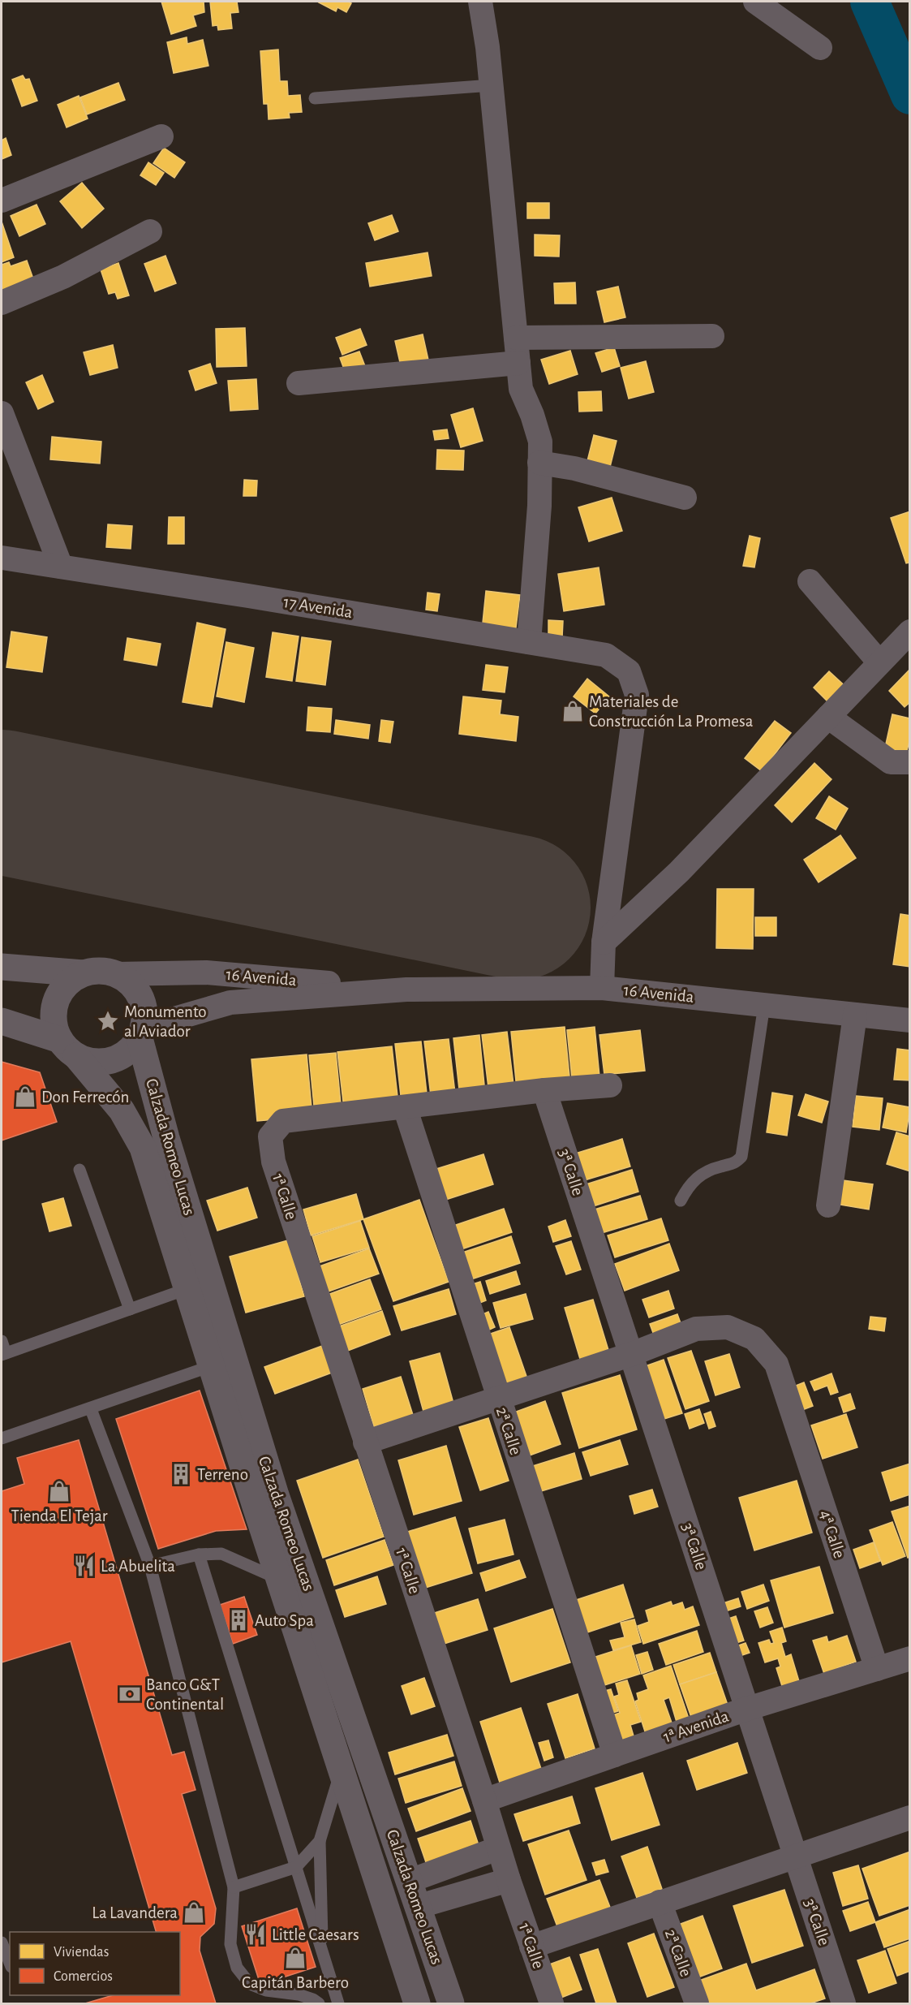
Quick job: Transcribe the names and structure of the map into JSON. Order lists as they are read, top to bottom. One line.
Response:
{"streets":{"street":["17 Avenida","16 Avenida","Calzada Romeo Lucas","3ª Calle","1ª Calle","2ª Calle","4ª Calle","1ª Avenida"]},"crossings":[["16 Avenida","Calzada Romeo Lucas"],["3ª Calle","4ª Calle"],["3ª Calle","1ª Avenida"],["1ª Calle","2ª Calle"],["1ª Calle","4ª Calle"],["1ª Calle","1ª Avenida"],["2ª Calle","4ª Calle"],["2ª Calle","1ª Avenida"],["4ª Calle","1ª Avenida"]],"places":{"shop":["Materiales de Construcción La Promesa","Don Ferrecón","Tienda El Tejar","La Lavandera","Capitán Barbero"],"place":["Monumento al Aviador"],"building":["Terreno","Auto Spa"],"restaurant":["La Abuelita","Little Caesars"],"bank":["Banco G&T Continental"]},"legend":["Viviendas","Comercios"]}
